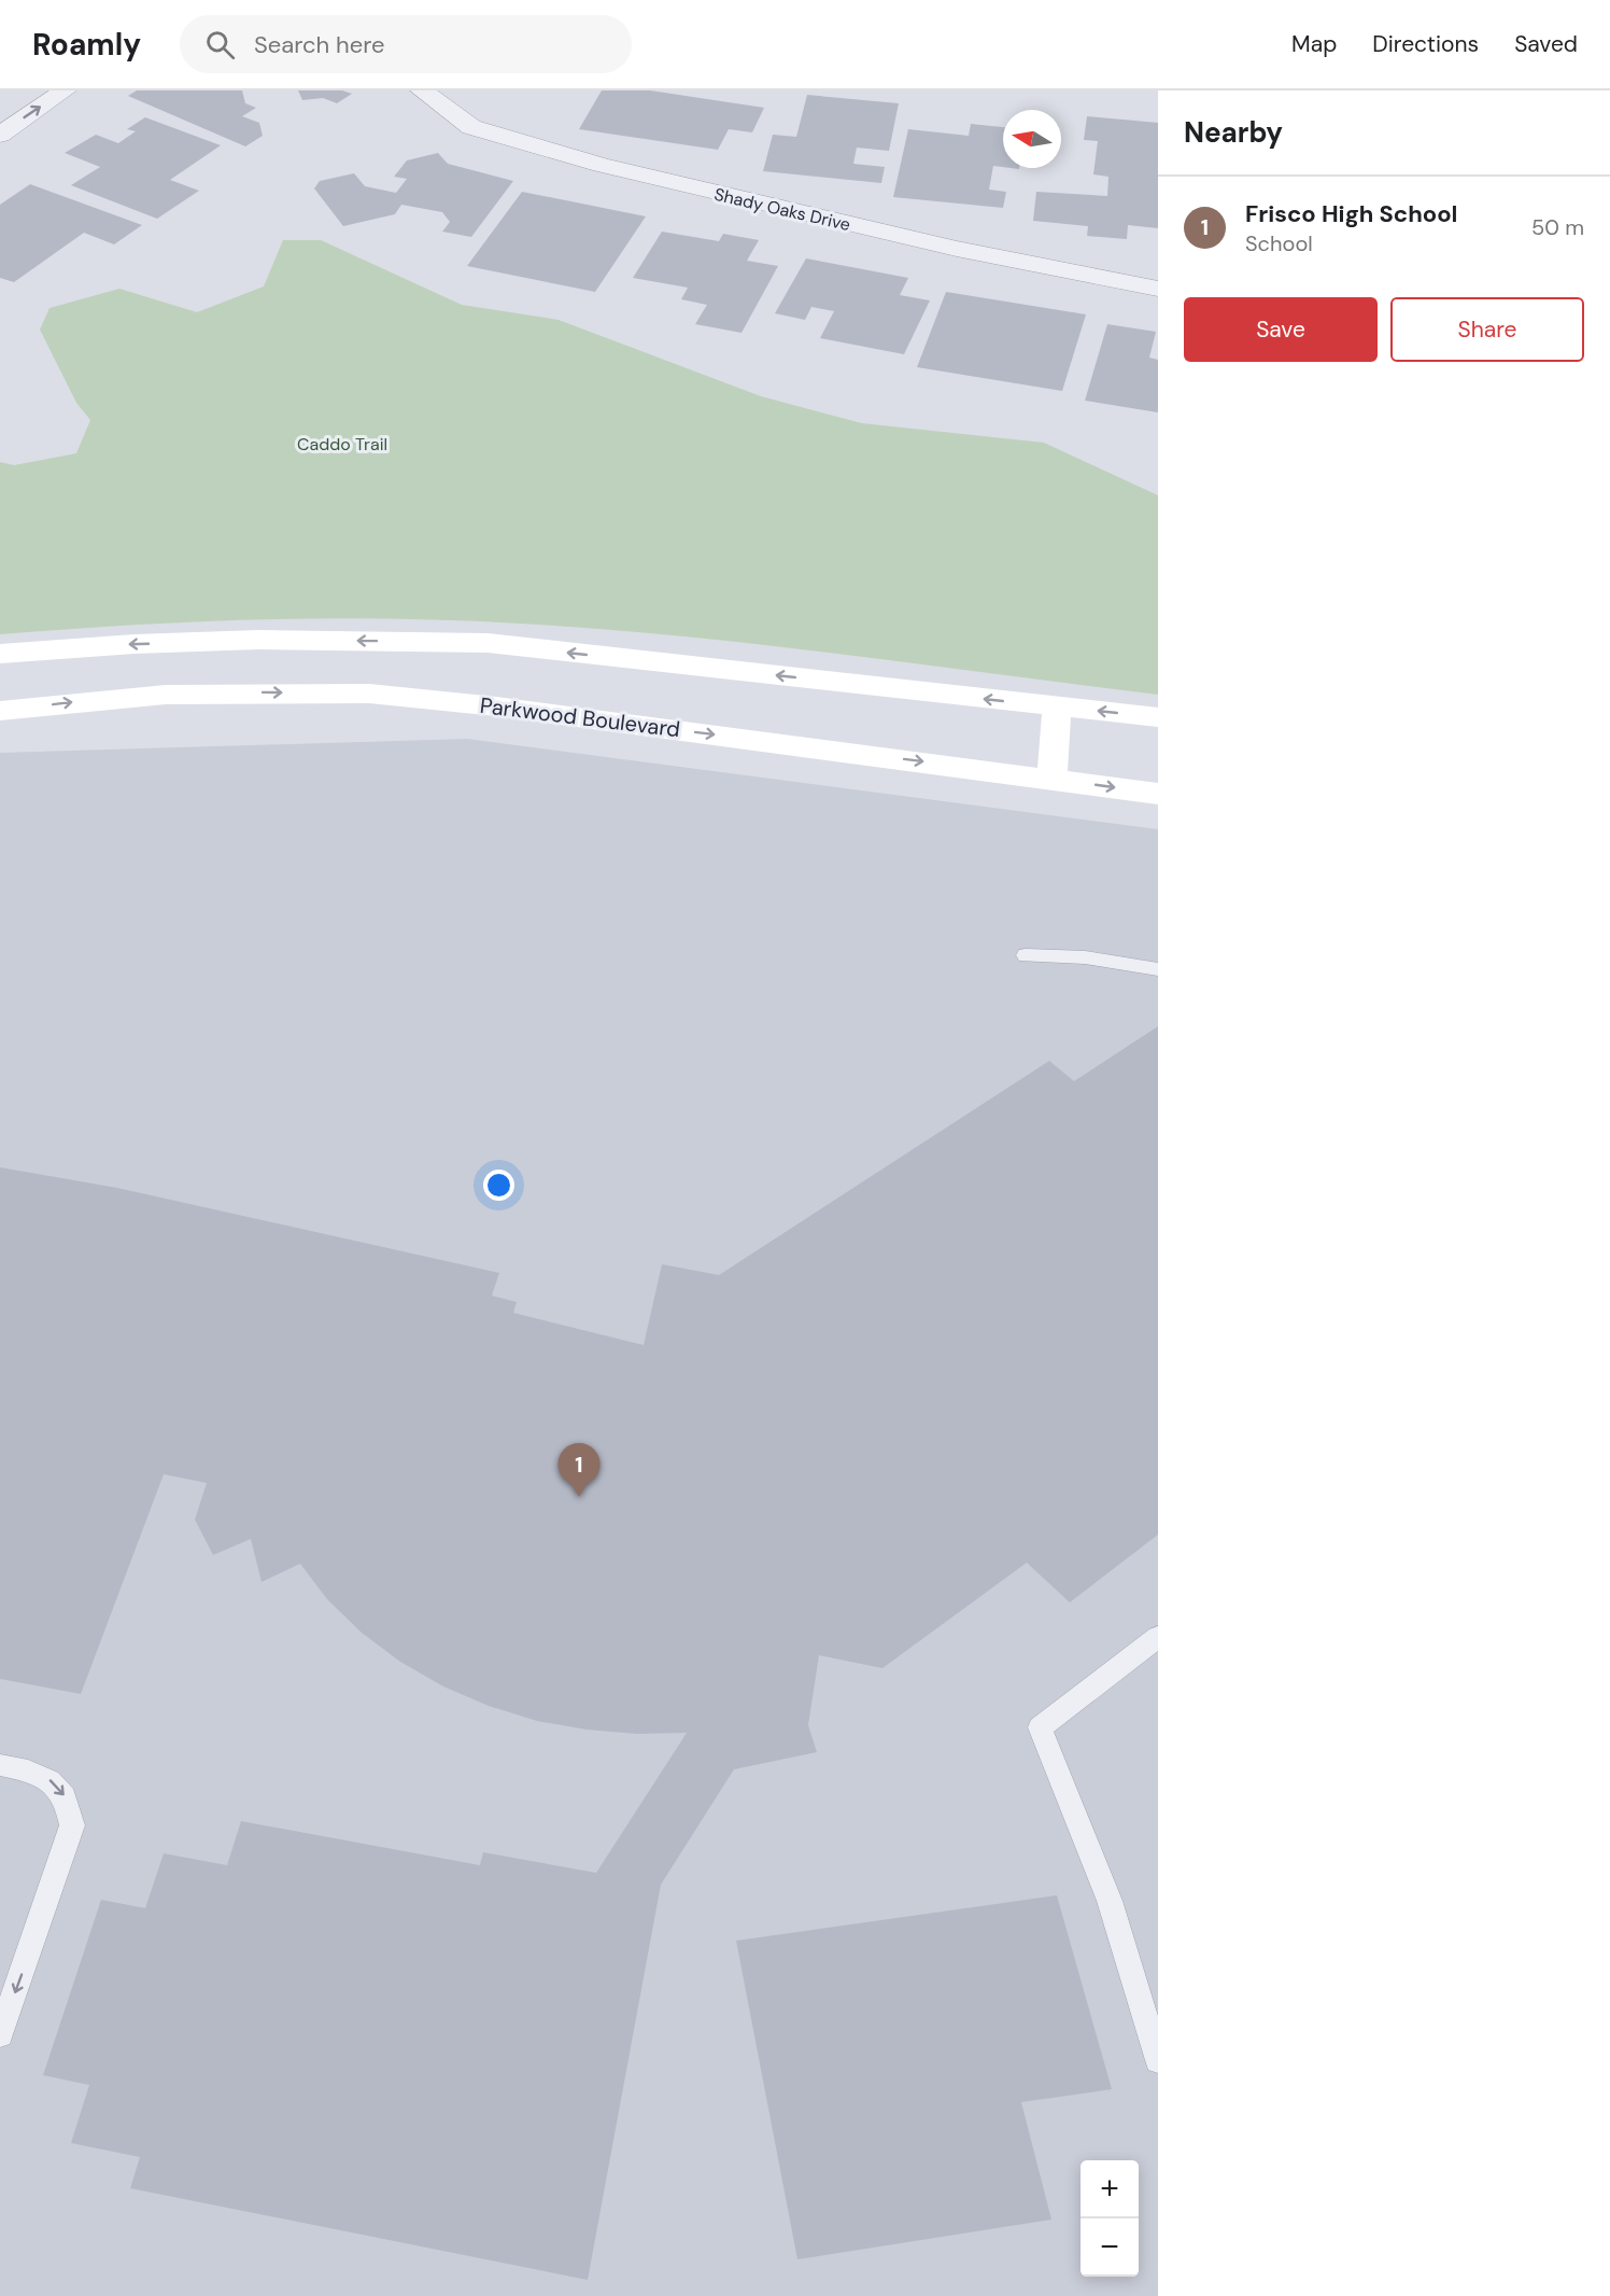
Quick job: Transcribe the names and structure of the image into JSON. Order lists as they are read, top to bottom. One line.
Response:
{"streets":{"main road":["Parkwood Boulevard"],"street":["Shady Oaks Drive"]},"parks":["Caddo Trail"],"north":"left","page":{"header":"Roamly","search":"Search here","nav":["Map","Directions","Saved"],"heading":"Nearby","list":[{"mark":"1","name":"Frisco High School","note":"School","value":"50 m"}],"buttons":["Save","Share"],"pins":"1","map_buttons":["+","−"]}}
